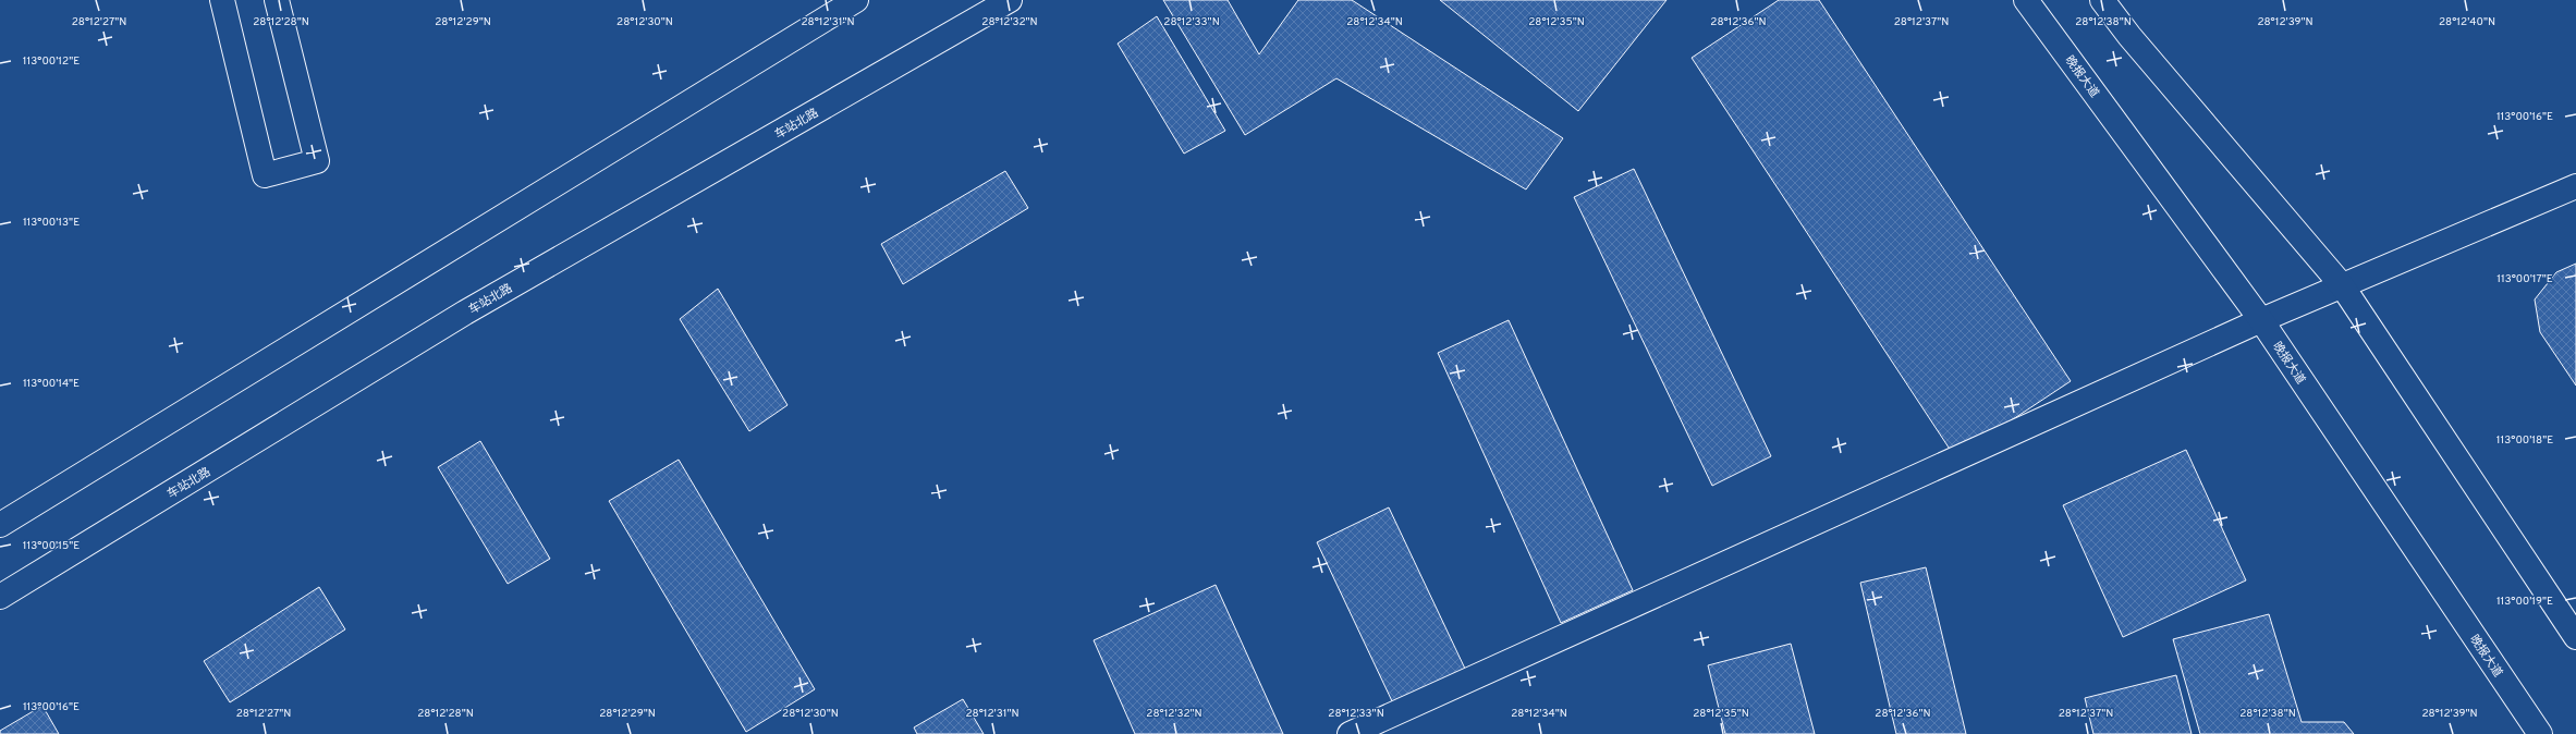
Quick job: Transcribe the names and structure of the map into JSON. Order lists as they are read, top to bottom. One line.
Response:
{"streets":{"main road":["晚报大道","车站北路"]},"coordinates":["28°12'27\"N","28°12'28\"N","28°12'29\"N","28°12'30\"N","28°12'31\"N","28°12'32\"N","28°12'33\"N","28°12'34\"N","28°12'35\"N","28°12'36\"N","28°12'37\"N","28°12'38\"N","28°12'39\"N","28°12'40\"N","113°00'12\"E","113°00'16\"E","113°00'13\"E","113°00'17\"E","113°00'14\"E","113°00'18\"E","113°00'15\"E","113°00'19\"E"]}
